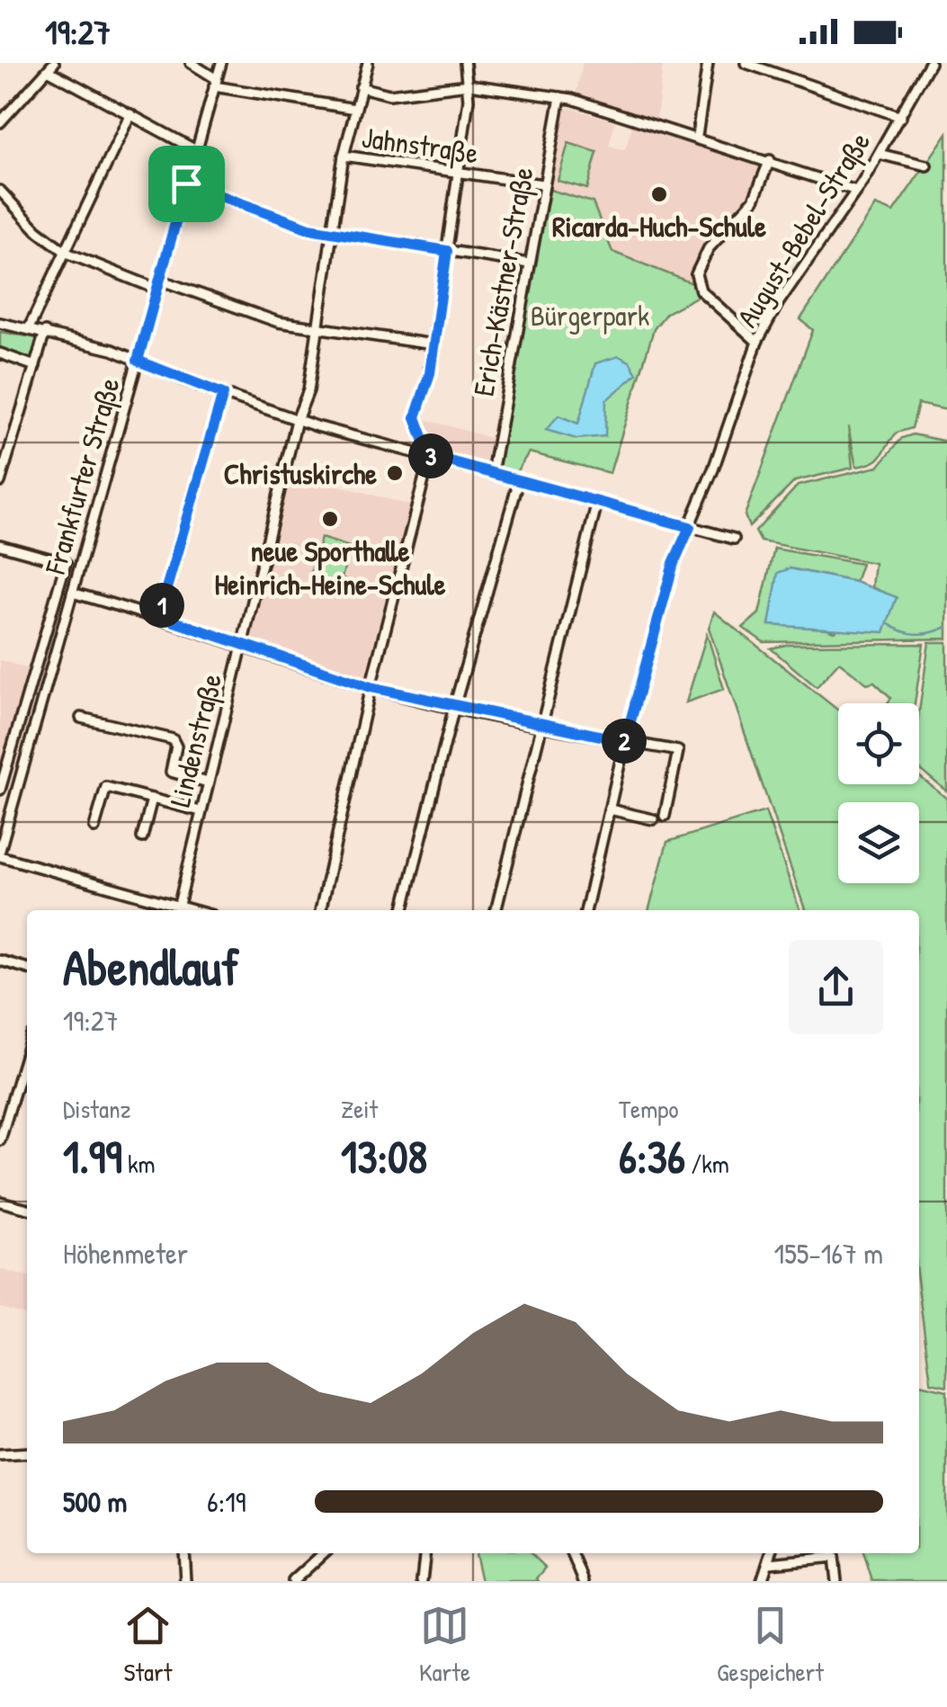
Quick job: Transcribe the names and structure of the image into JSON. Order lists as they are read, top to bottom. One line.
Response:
{"streets":{"street":["Jahnstraße","August-Bebel-Straße","Erich-Kästner-Straße","Frankfurter Straße","Lindenstraße"]},"crossings":[["Jahnstraße","Erich-Kästner-Straße"],["Jahnstraße","Lindenstraße"]],"parks":["Bürgerpark"],"places":["Ricarda-Huch-Schule","Christuskirche","neue Sporthalle Heinrich-Heine-Schule"],"page":{"status":"19:27","pins":["3","1","2"],"heading":["Abendlauf","19:27"],"stats":[["Distanz","1.99 km"],["Zeit","13:08"],["Tempo","6:36 /km"]],"chart":["Höhenmeter","155–167 m"],"list":[{"name":"500 m","note":"6:19"}],"tabs":["Start","Karte","Gespeichert"]}}
